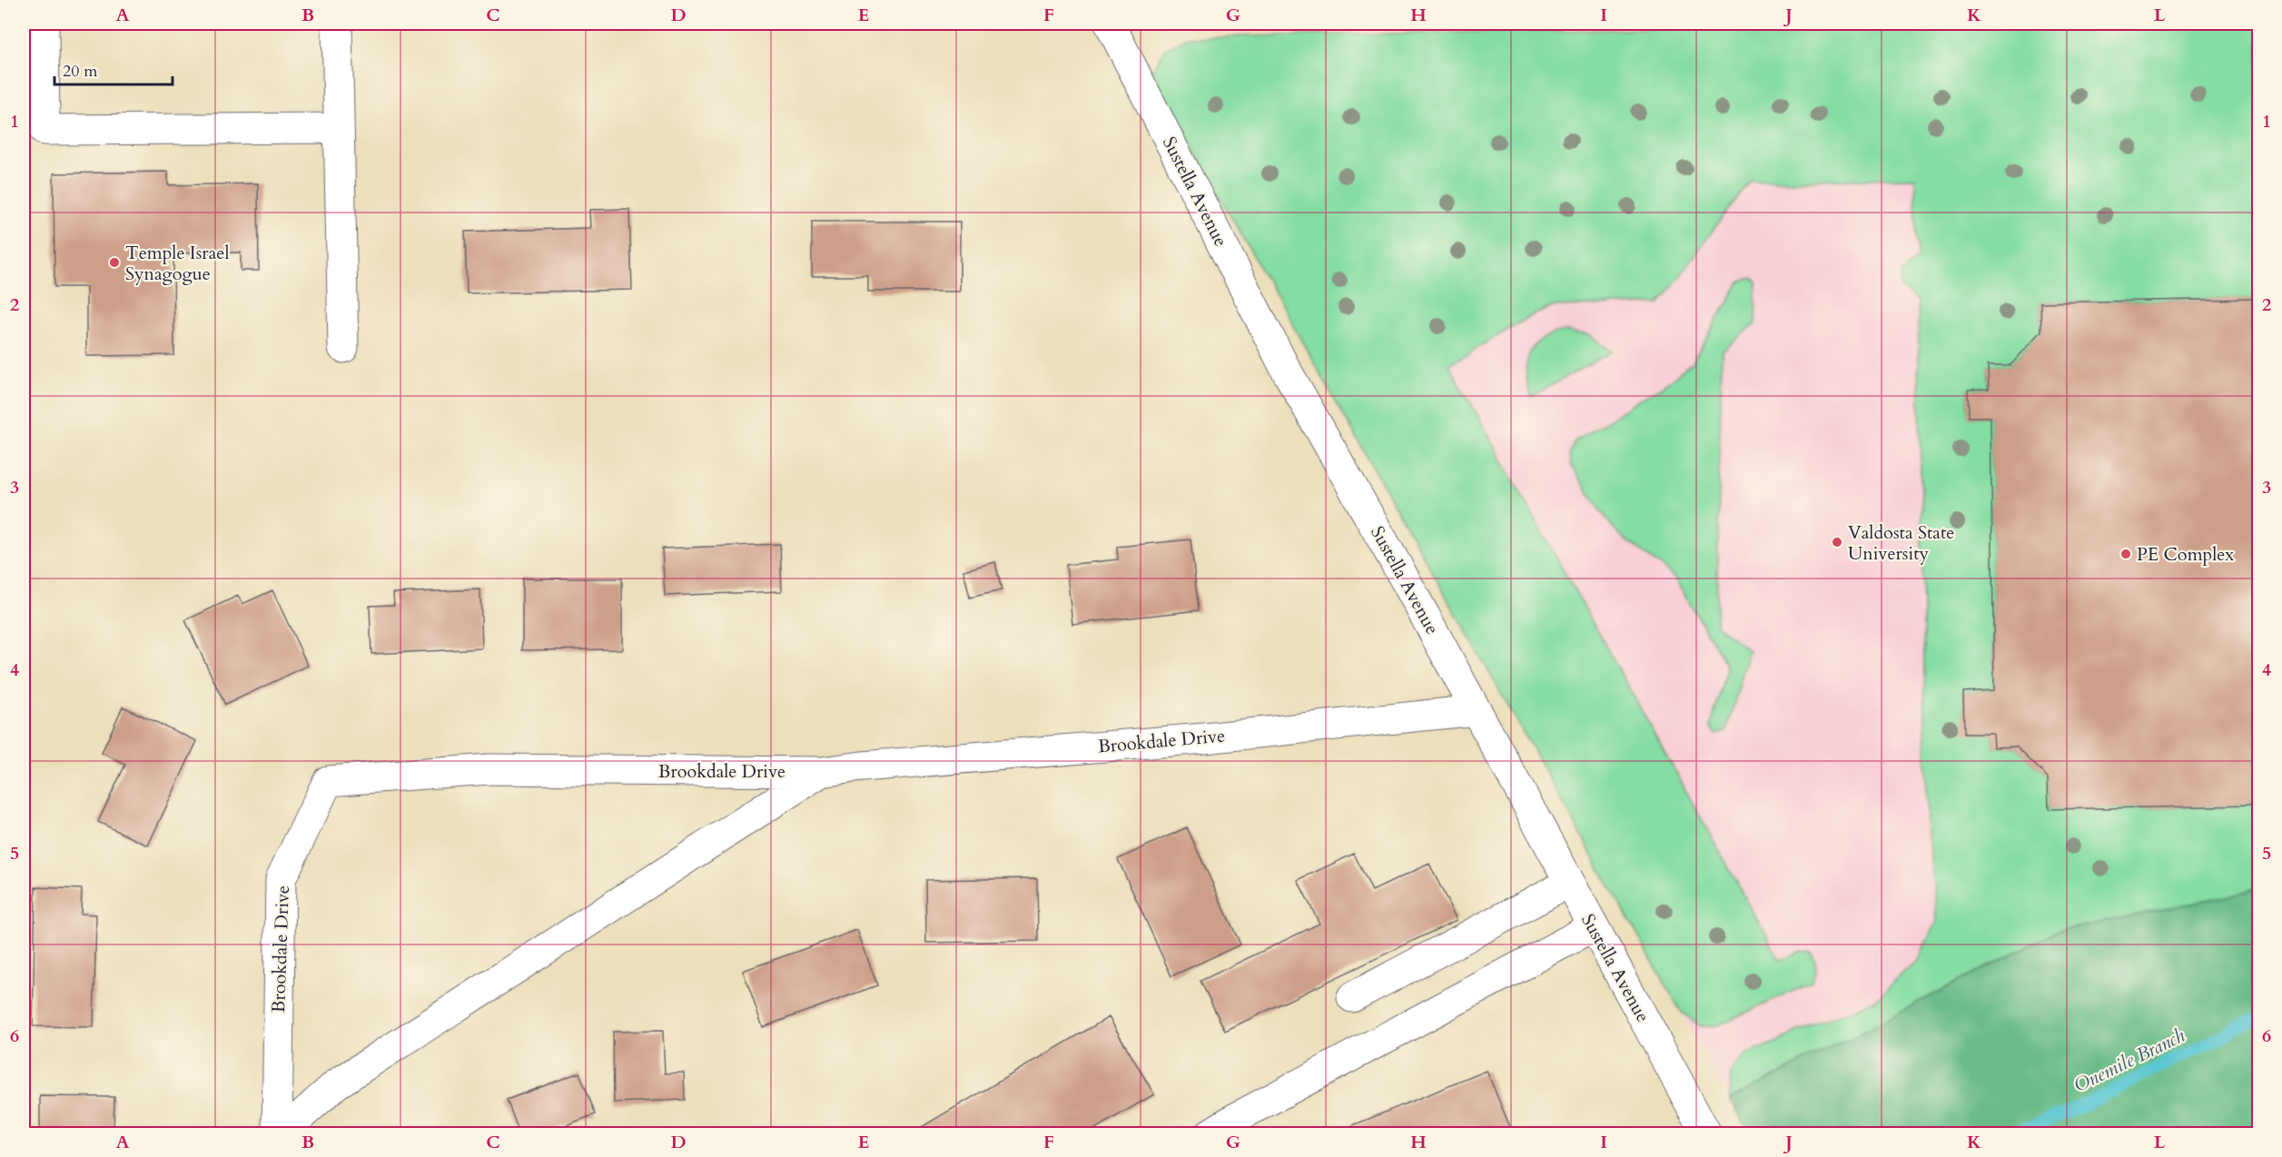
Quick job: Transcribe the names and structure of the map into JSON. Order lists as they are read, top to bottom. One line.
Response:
{"streets":{"street":["Sustella Avenue","Brookdale Drive"]},"crossings":[["Sustella Avenue","Brookdale Drive"]],"water":["Onemile Branch"],"places":["Temple Israel Synagogue","Valdosta State University","PE Complex"],"scale_bar":"20 m","grid":{"columns":["A","B","C","D","E","F","G","H","I","J","K","L"],"rows":["1","2","3","4","5","6"]}}
